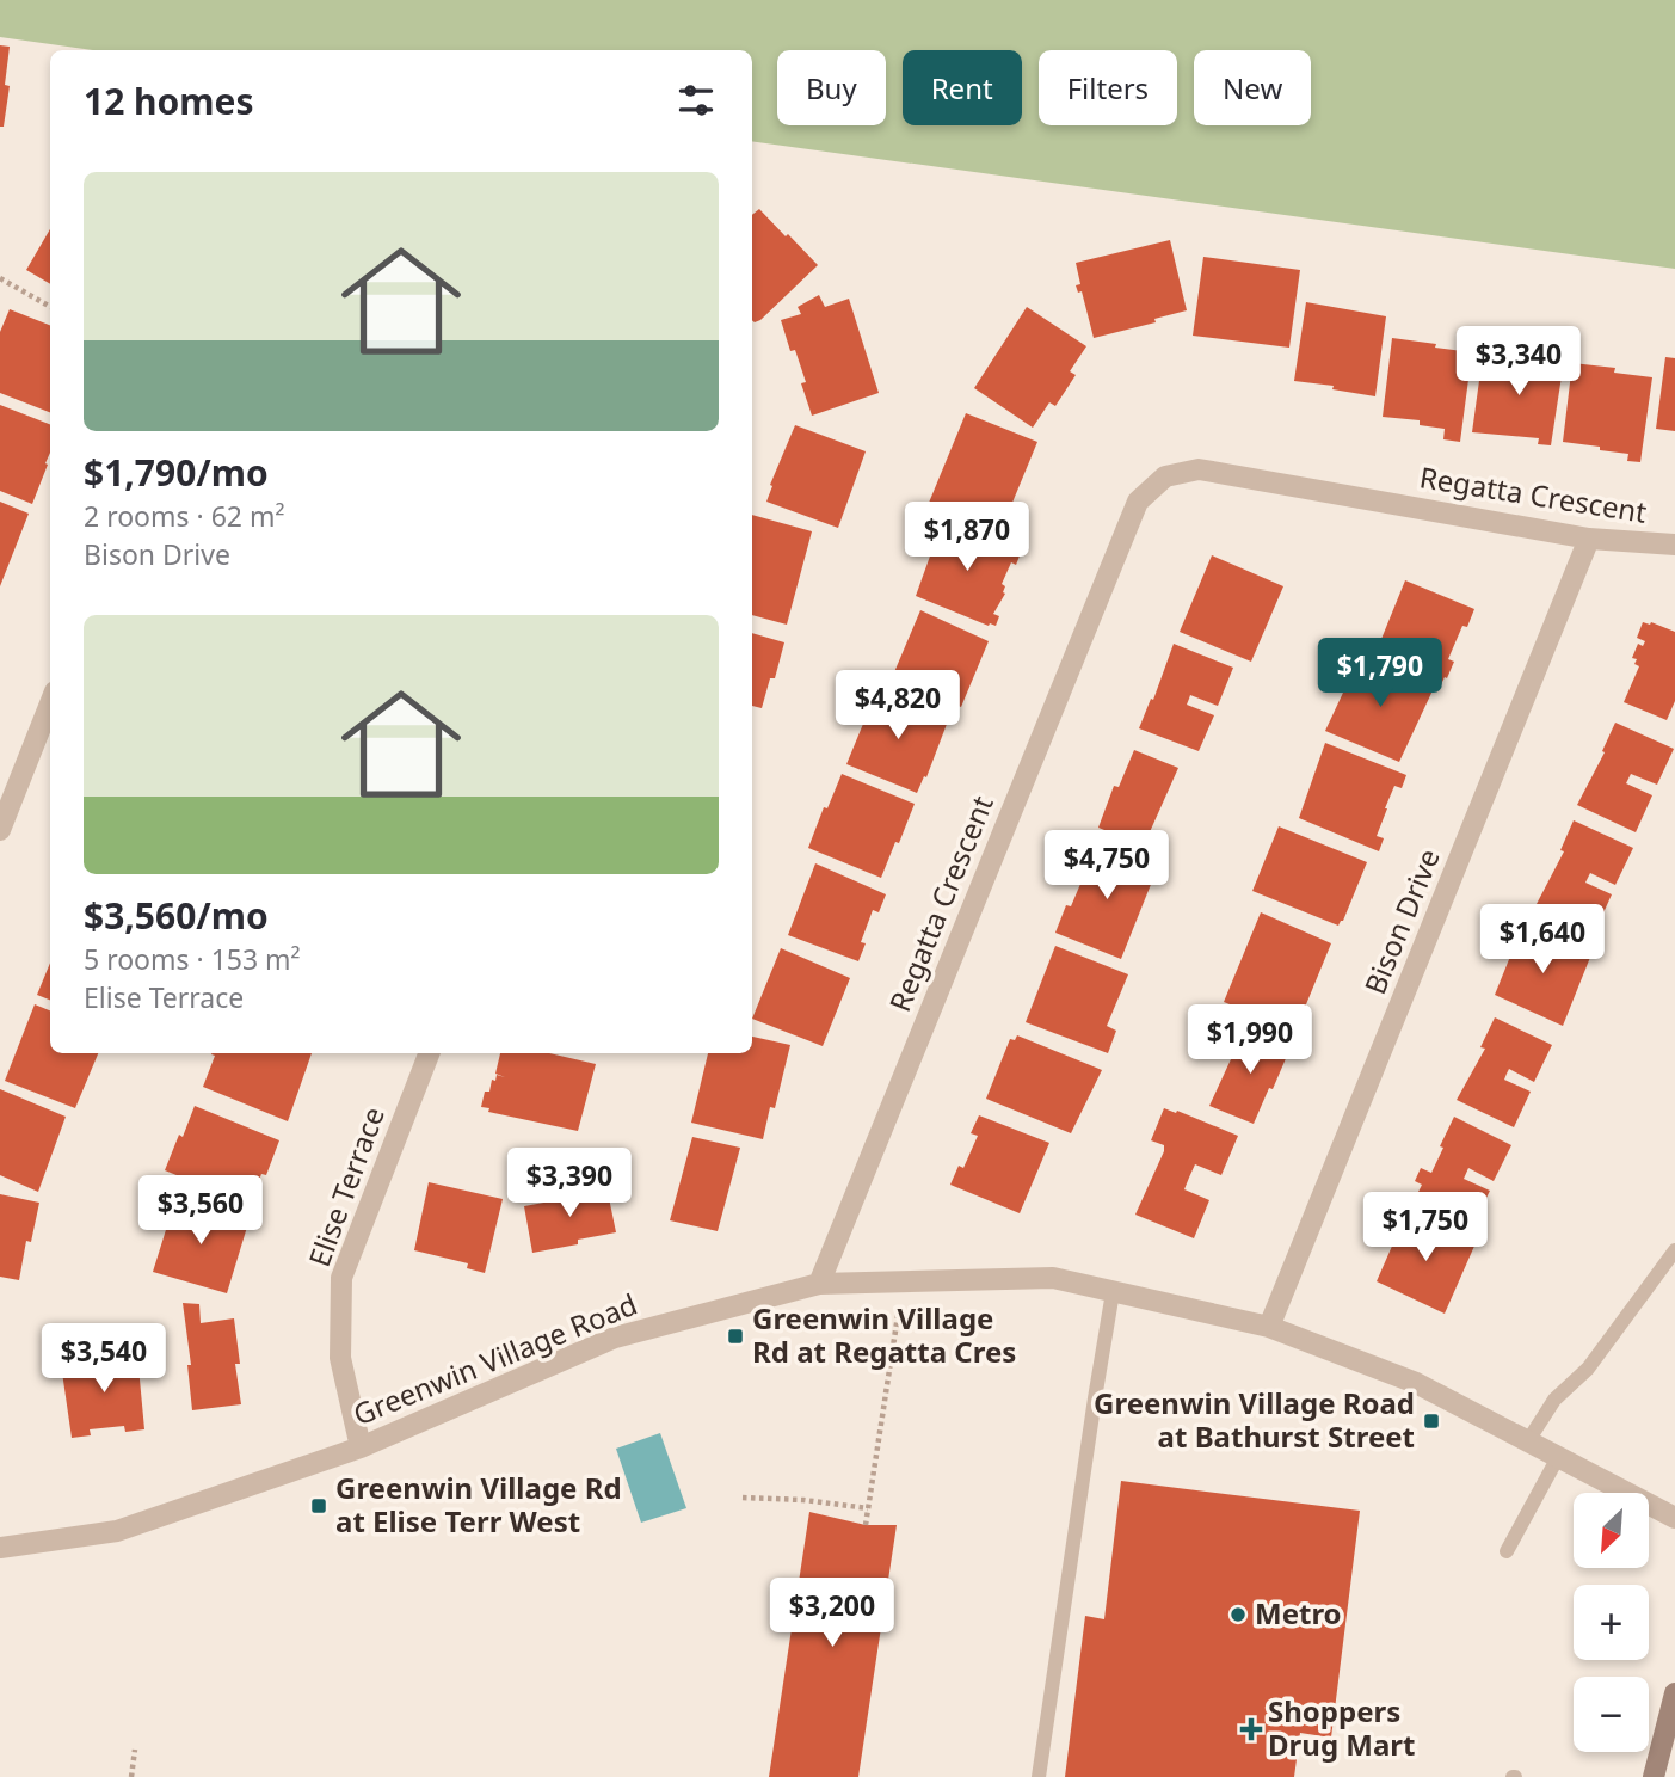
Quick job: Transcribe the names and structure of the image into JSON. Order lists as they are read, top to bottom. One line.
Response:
{"streets":{"street":["Regatta Crescent","Bison Drive","Elise Terrace","Greenwin Village Road"]},"crossings":[["Regatta Crescent","Bison Drive"],["Regatta Crescent","Greenwin Village Road"],["Bison Drive","Greenwin Village Road"],["Elise Terrace","Greenwin Village Road"]],"places":{"transit":["Greenwin Village Rd at Regatta Cres","Greenwin Village Road at Bathurst Street","Greenwin Village Rd at Elise Terr West"],"other":["Metro"],"health":["Shoppers Drug Mart"]},"north":"bottom left","page":{"chip":["Buy","Rent","Filters","New"],"heading":"12 homes","list":[{"name":"$1,790/mo","note":"2 rooms · 62 m² · Bison Drive"},{"name":"$3,560/mo","note":"5 rooms · 153 m² · Elise Terrace"}],"price":["$3,340","$1,870","$1,790","$4,820","$4,750","$1,640","$1,990","$3,390","$3,560","$1,750","$3,540","$3,200"],"map_buttons":["+","−"]}}
